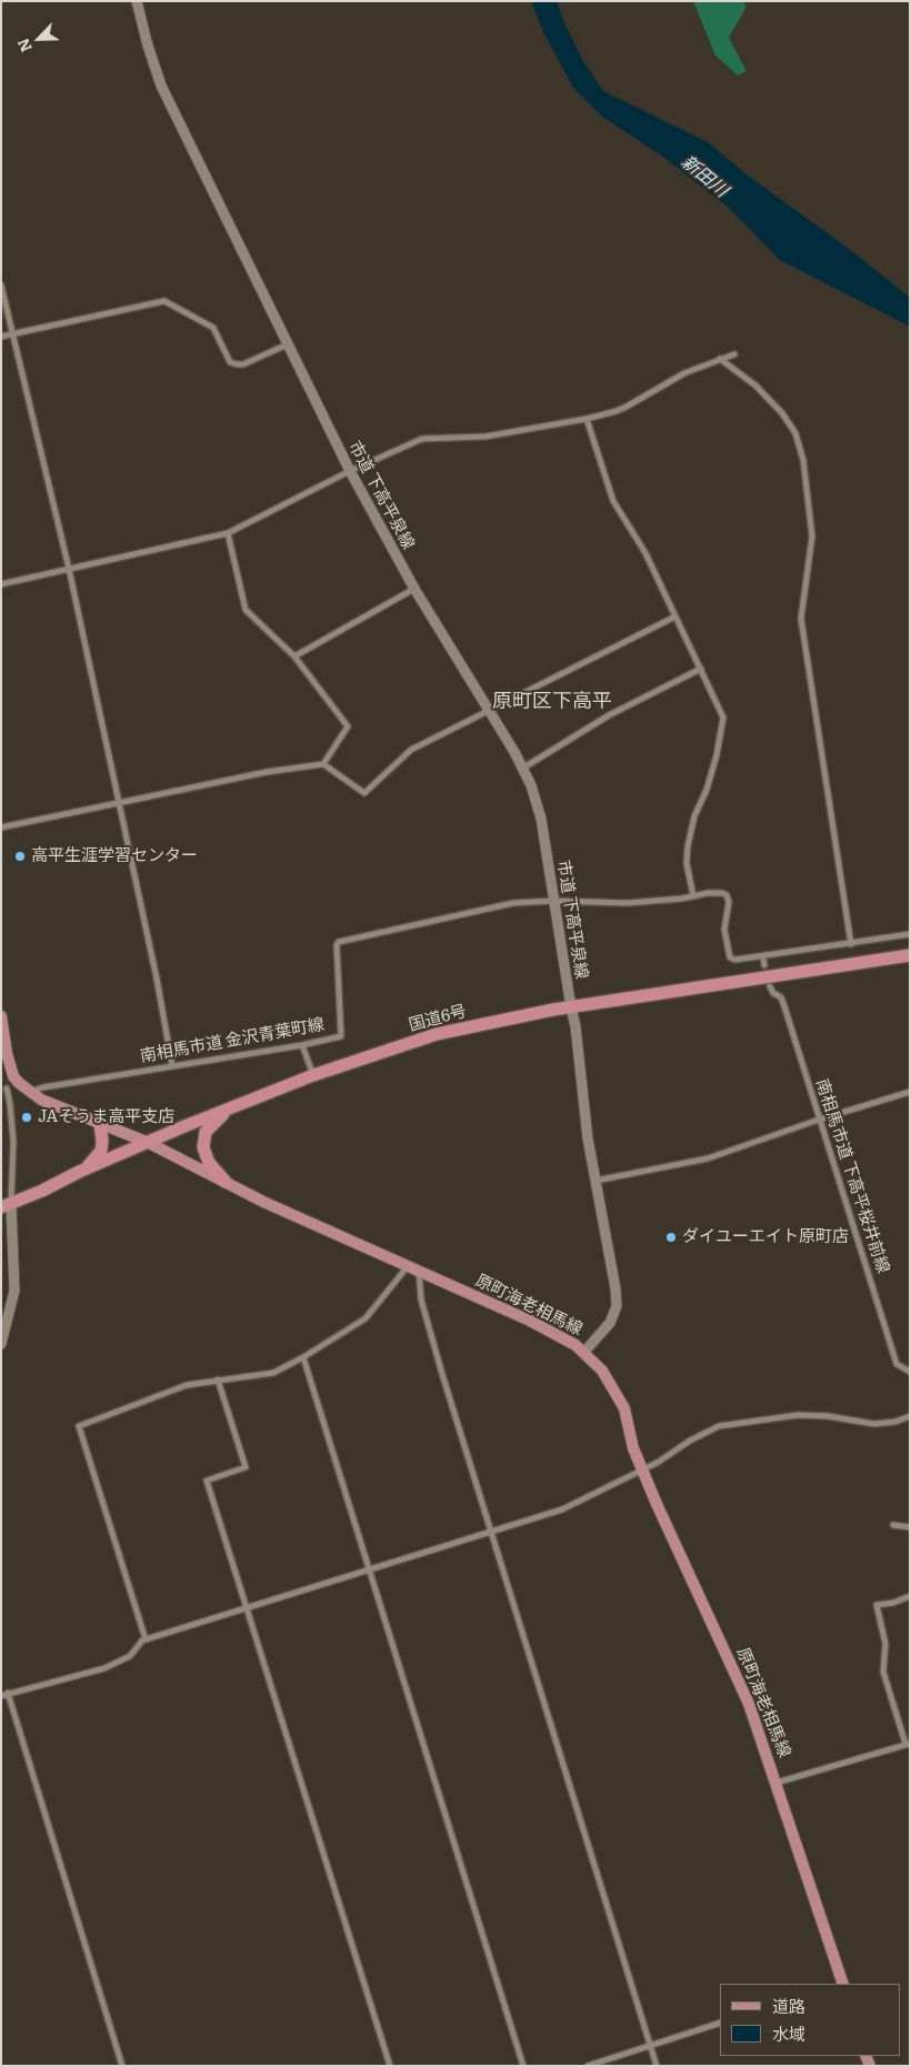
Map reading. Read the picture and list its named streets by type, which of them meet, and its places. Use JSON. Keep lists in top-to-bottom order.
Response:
{
  "streets": {
    "highway": ["国道6号"],
    "main road": ["原町海老相馬線"],
    "street": ["市道 下高平泉線", "南相馬市道 金沢青葉町線", "南相馬市道 下高平桜井前線"]
  },
  "crossings": [
    ["市道 下高平泉線", "国道6号"],
    ["市道 下高平泉線", "南相馬市道 金沢青葉町線"],
    ["市道 下高平泉線", "原町海老相馬線"],
    ["国道6号", "原町海老相馬線"],
    ["南相馬市道 金沢青葉町線", "原町海老相馬線"]
  ],
  "districts": ["原町区下高平"],
  "water": ["新田川"],
  "places": ["高平生涯学習センター", "JAそうま高平支店", "ダイユーエイト原町店"],
  "legend": ["道路", "水域"],
  "north": "bottom left"
}
